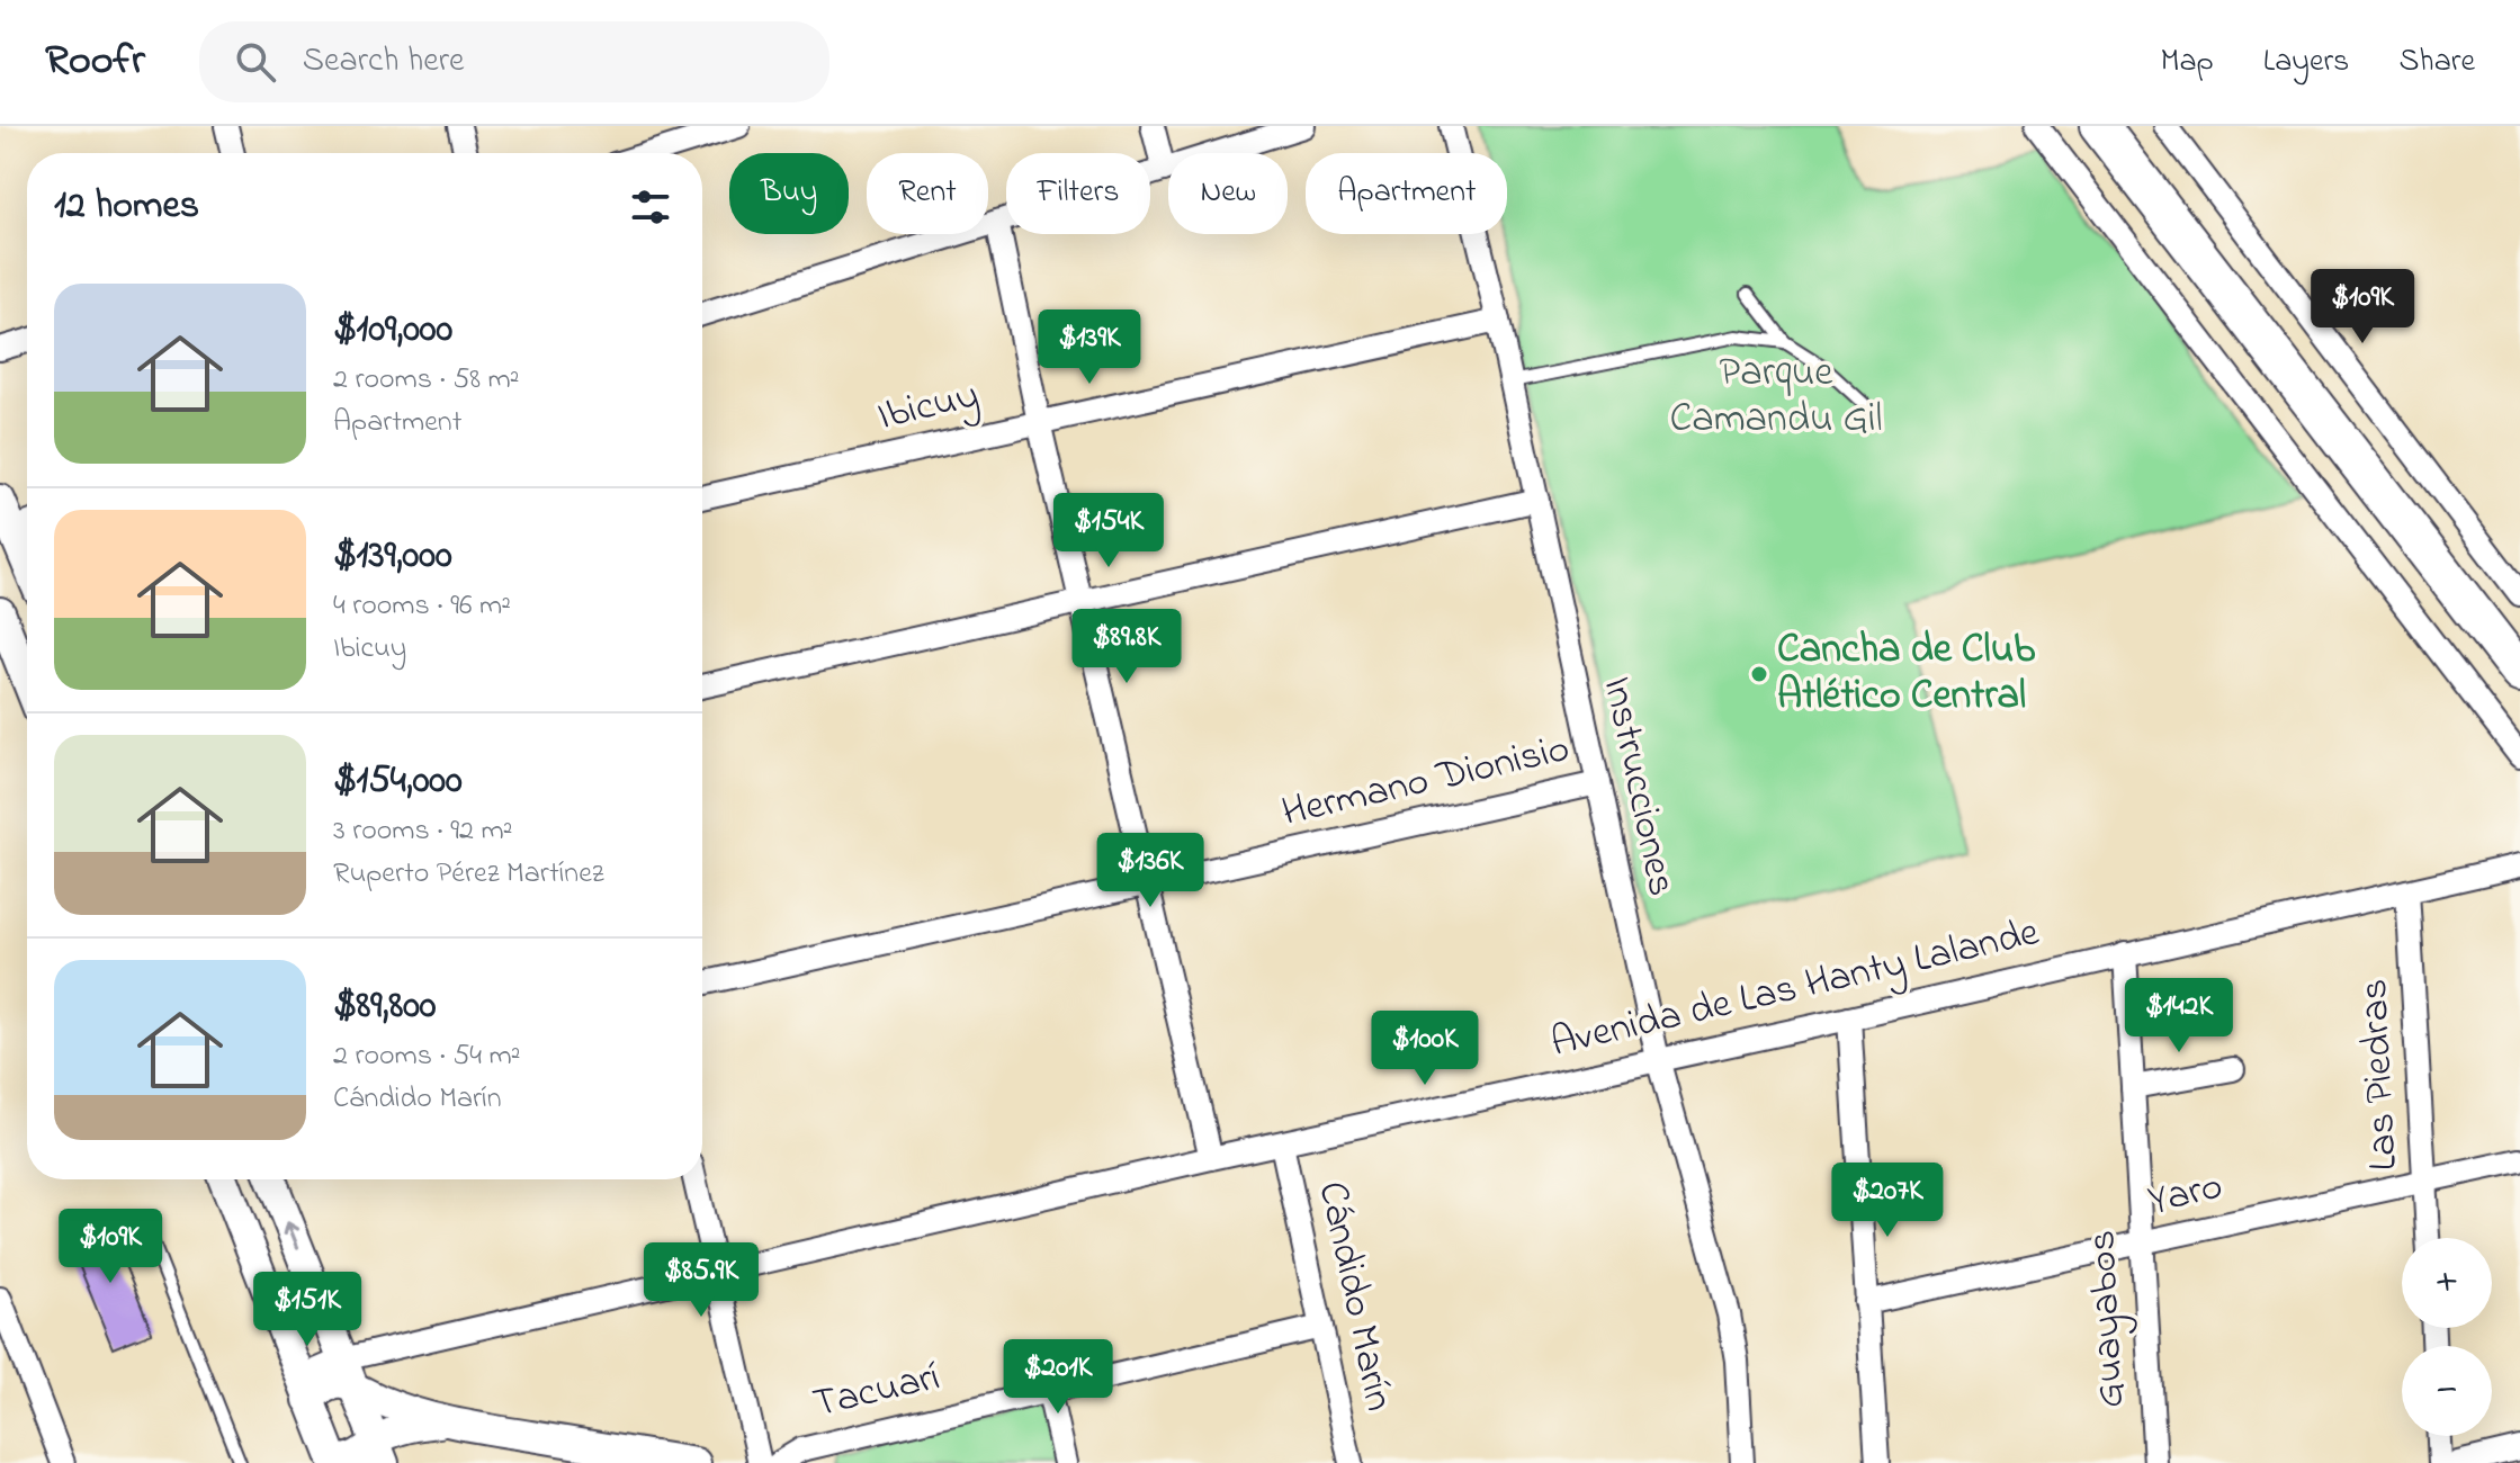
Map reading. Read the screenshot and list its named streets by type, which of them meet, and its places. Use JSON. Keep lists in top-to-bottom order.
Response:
{
  "streets": {
    "street": [
      "Ibicuy",
      "Hermano Dionisio",
      "Instrucciones",
      "Avenida de Las Hanty Lalande",
      "Las Piedras",
      "Yaro",
      "Cándido Marín",
      "Guayabos",
      "Tacuarí"
    ]
  },
  "crossings": [
    ["Ibicuy", "Instrucciones"],
    ["Hermano Dionisio", "Instrucciones"],
    ["Instrucciones", "Avenida de Las Hanty Lalande"],
    ["Avenida de Las Hanty Lalande", "Las Piedras"],
    ["Avenida de Las Hanty Lalande", "Cándido Marín"],
    ["Avenida de Las Hanty Lalande", "Guayabos"],
    ["Las Piedras", "Yaro"],
    ["Yaro", "Guayabos"],
    ["Cándido Marín", "Tacuarí"]
  ],
  "parks": ["Parque Camandu Gil"],
  "places": ["Cancha de Club Atlético Central"],
  "page": {
    "header": "Roofr",
    "search": "Search here",
    "nav": ["Map", "Layers", "Share"],
    "chip": [
      "Buy",
      "Rent",
      "Filters",
      "New",
      "Apartment"
    ],
    "heading": "12 homes",
    "list": [
      {
        "name": "$109,000",
        "note": "2 rooms · 58 m² · Apartment"
      },
      {
        "name": "$139,000",
        "note": "4 rooms · 96 m² · Ibicuy"
      },
      {
        "name": "$154,000",
        "note": "3 rooms · 92 m² · Ruperto Pérez Martínez"
      },
      {
        "name": "$89,800",
        "note": "2 rooms · 54 m² · Cándido Marín"
      }
    ],
    "price": [
      "$109K",
      "$139K",
      "$154K",
      "$89.8K",
      "$136K",
      "$142K",
      "$100K",
      "$207K",
      "$109K",
      "$85.9K",
      "$151K",
      "$201K"
    ],
    "map_buttons": ["+", "−"]
  }
}
